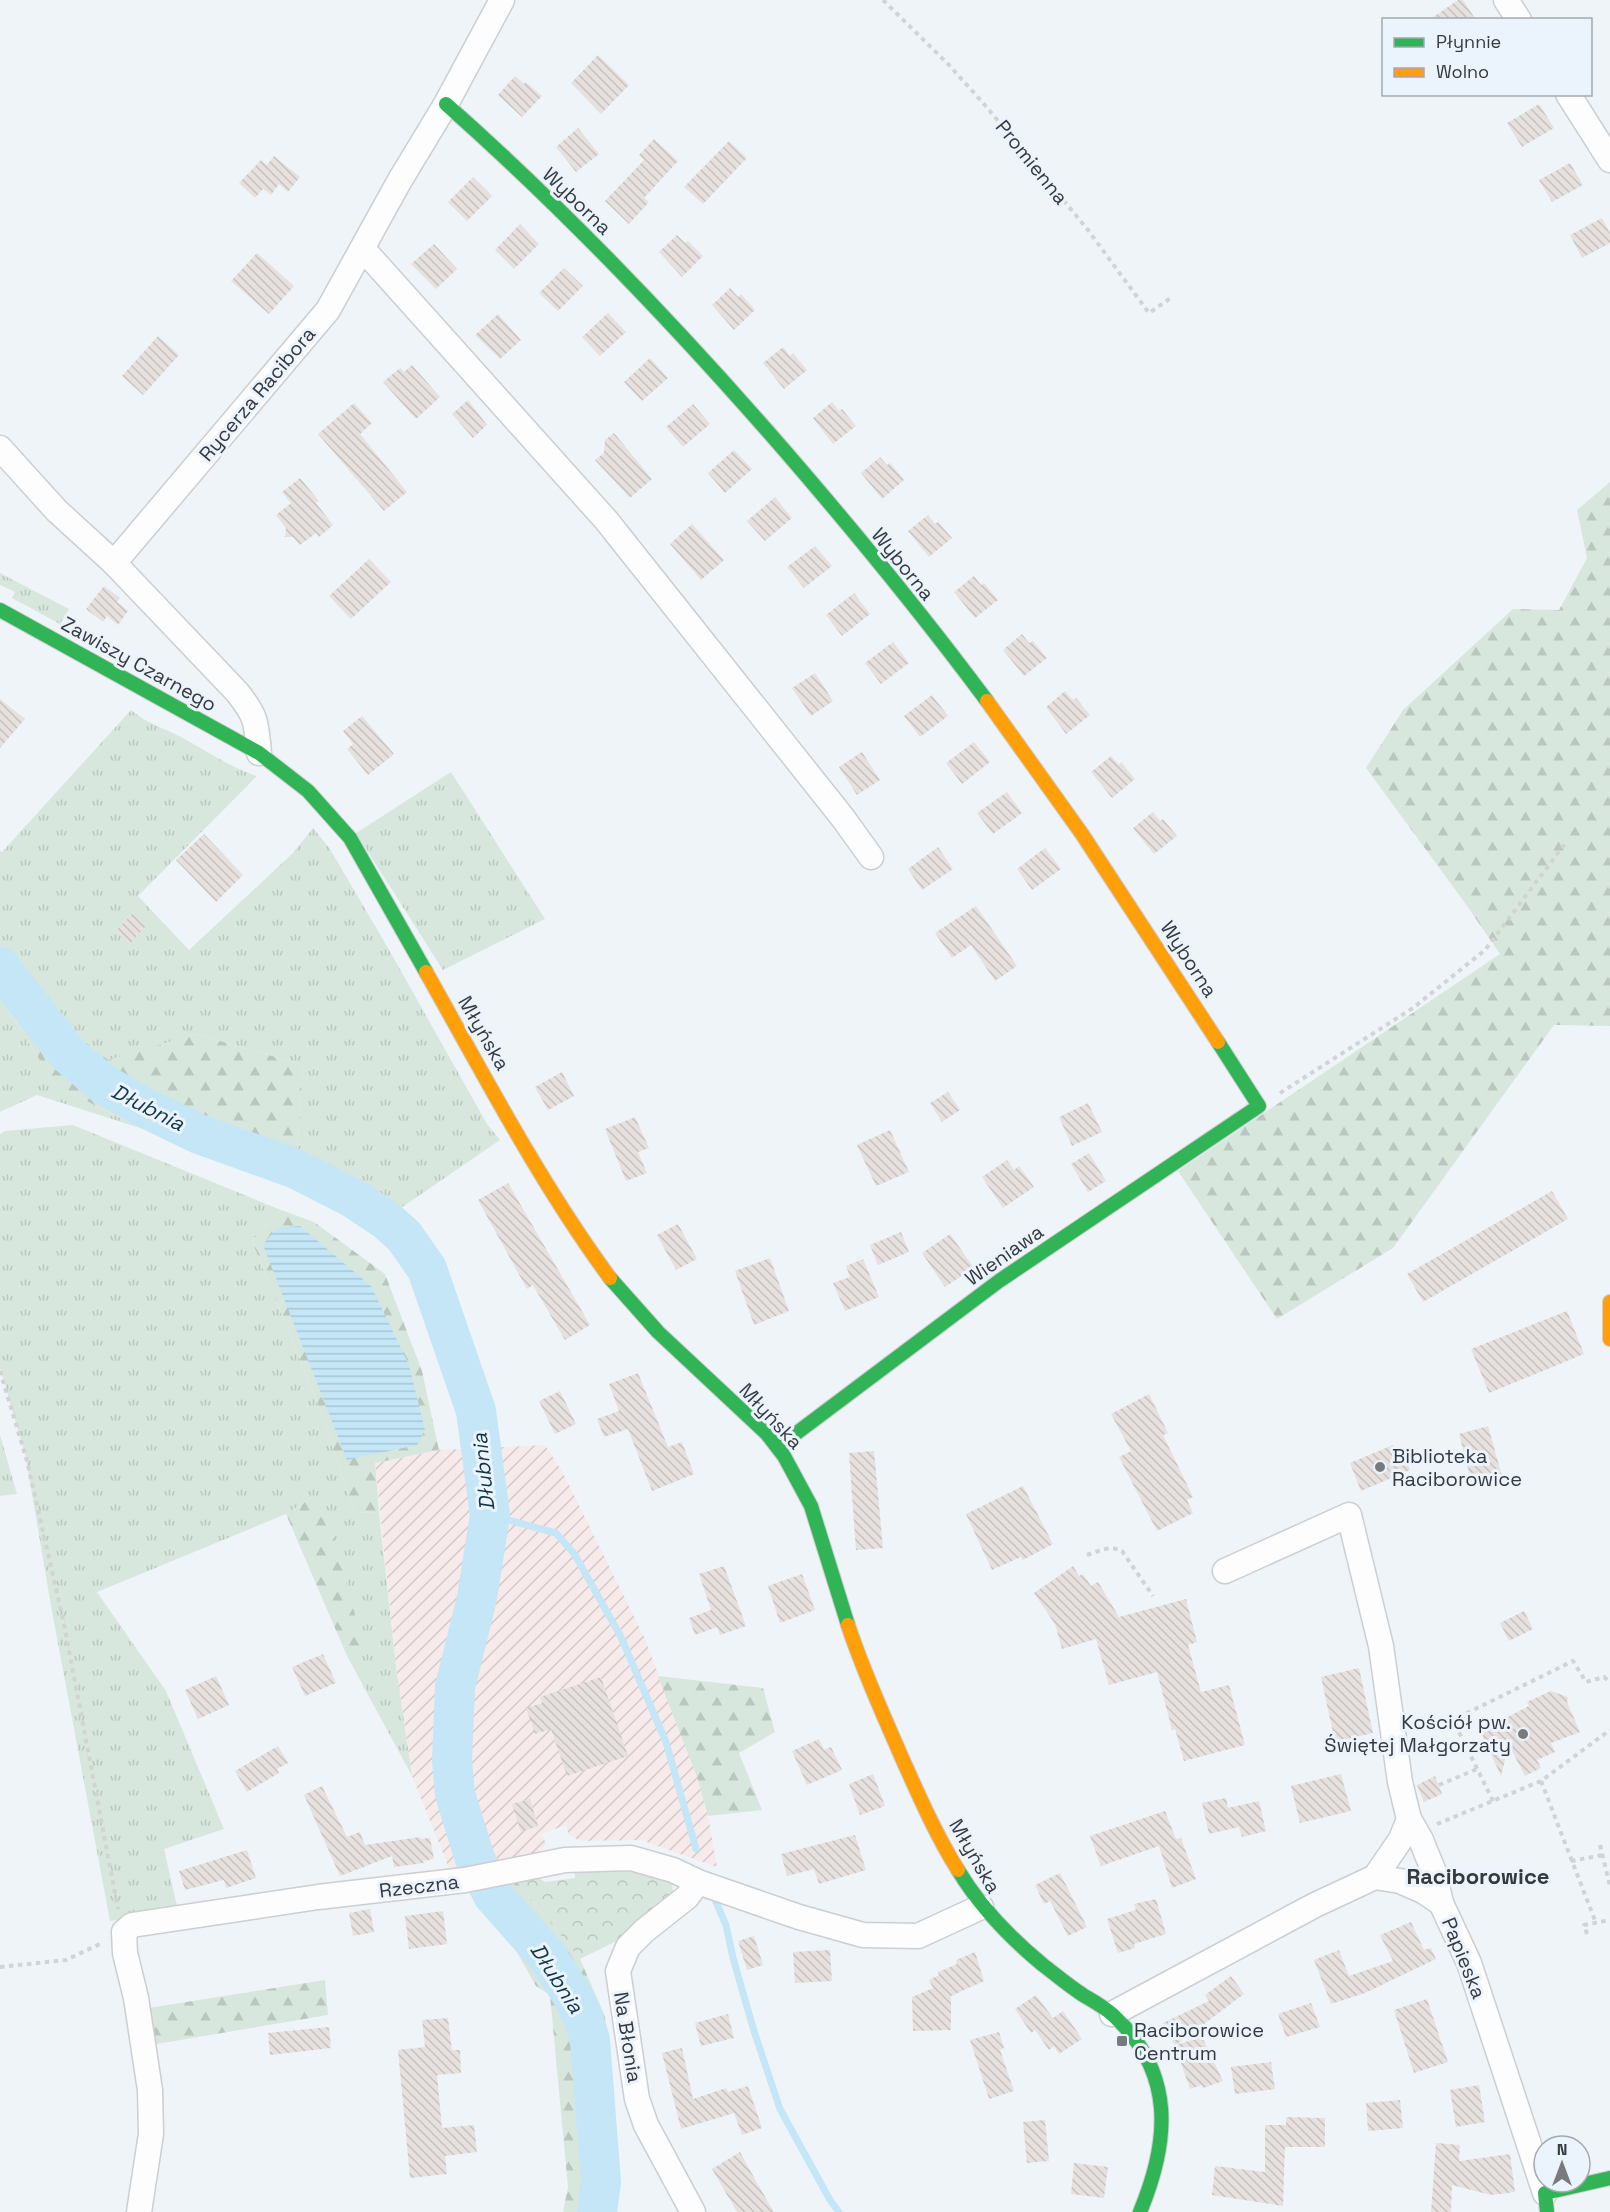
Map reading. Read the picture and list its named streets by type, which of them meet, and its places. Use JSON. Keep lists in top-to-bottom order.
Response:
{
  "streets": {
    "street": [
      "Wyborna",
      "Rycerza Racibora",
      "Zawiszy Czarnego",
      "Młyńska",
      "Wieniawa",
      "Rzeczna",
      "Papieska",
      "Na Błonia"
    ],
    "path": ["Promienna"]
  },
  "crossings": [
    ["Wyborna", "Rycerza Racibora"],
    ["Wyborna", "Wieniawa"],
    ["Zawiszy Czarnego", "Młyńska"],
    ["Młyńska", "Wieniawa"],
    ["Młyńska", "Rzeczna"],
    ["Rzeczna", "Na Błonia"]
  ],
  "districts": ["Raciborowice"],
  "water": ["Dłubnia"],
  "places": {
    "other": ["Biblioteka Raciborowice", "Kościół pw. Świętej Małgorzaty"],
    "transit": ["Raciborowice Centrum"]
  },
  "legend": ["Płynnie", "Wolno"],
  "north": "top"
}
